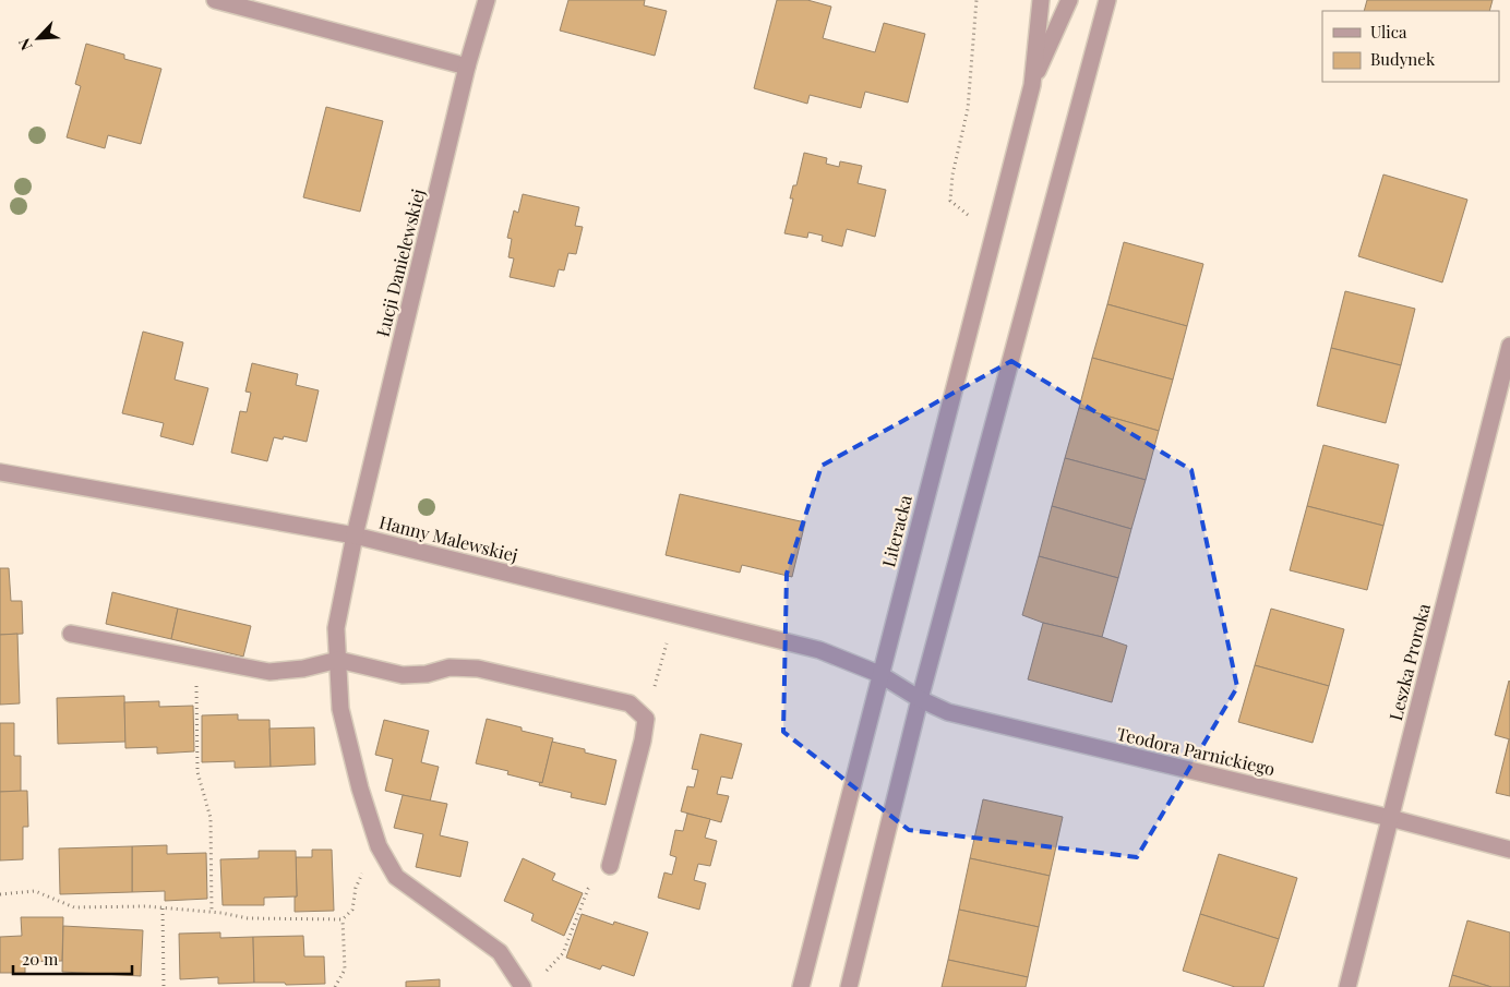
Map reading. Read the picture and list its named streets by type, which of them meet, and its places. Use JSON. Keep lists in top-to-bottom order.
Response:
{
  "streets": {
    "street": [
      "Łucji Danielewskiej",
      "Literacka",
      "Hanny Malewskiej",
      "Leszka Proroka",
      "Teodora Parnickiego"
    ]
  },
  "crossings": [
    ["Łucji Danielewskiej", "Hanny Malewskiej"],
    ["Literacka", "Hanny Malewskiej"],
    ["Literacka", "Teodora Parnickiego"],
    ["Hanny Malewskiej", "Teodora Parnickiego"],
    ["Leszka Proroka", "Teodora Parnickiego"]
  ],
  "legend": ["Ulica", "Budynek"],
  "scale_bar": "20 m",
  "north": "bottom left"
}
